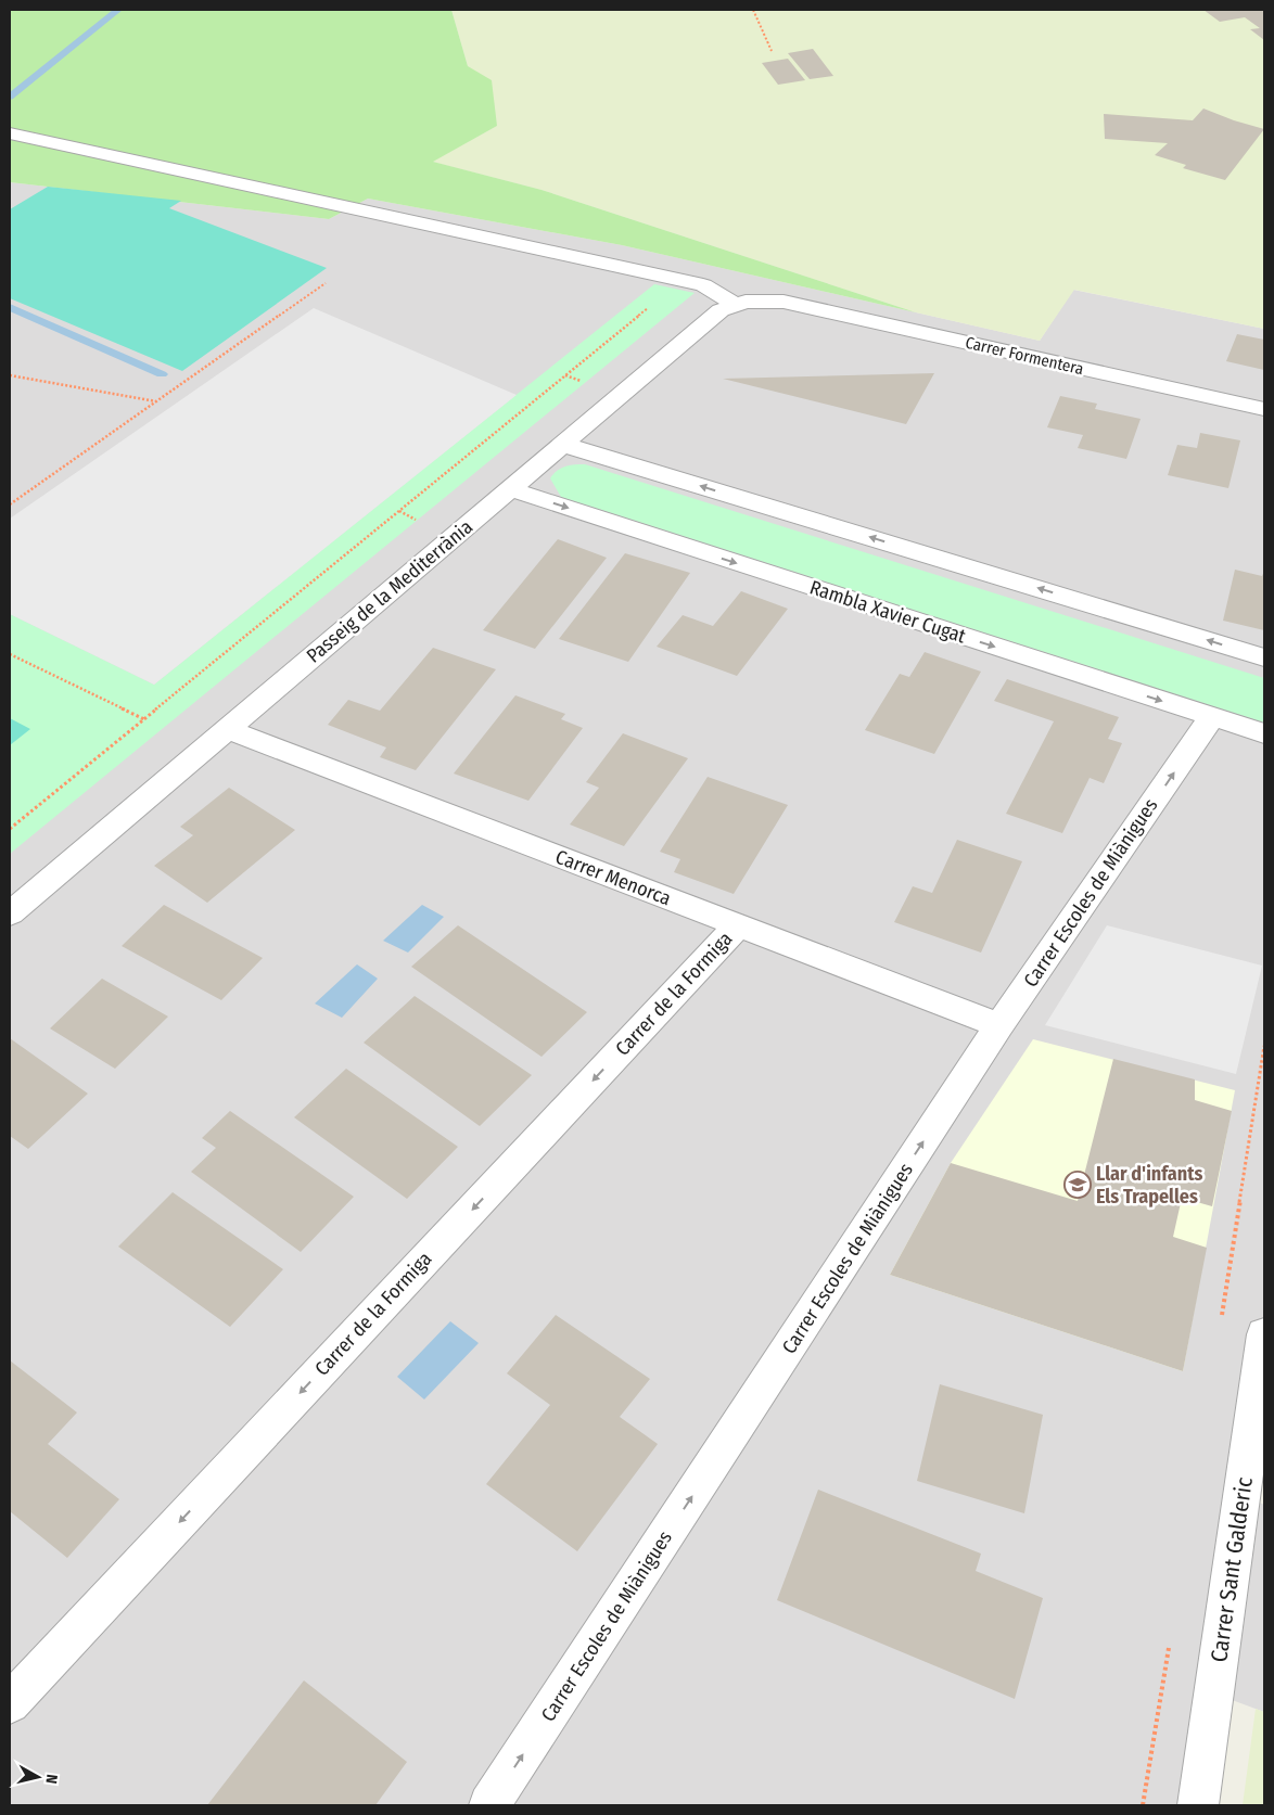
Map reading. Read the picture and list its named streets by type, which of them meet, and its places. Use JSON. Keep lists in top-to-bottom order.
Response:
{
  "streets": {
    "street": [
      "Carrer Formentera",
      "Passeig de la Mediterrània",
      "Rambla Xavier Cugat",
      "Carrer Menorca",
      "Carrer Escoles de Miànigues",
      "Carrer de la Formiga",
      "Carrer Sant Galderic"
    ]
  },
  "crossings": [
    ["Carrer Formentera", "Passeig de la Mediterrània"],
    ["Passeig de la Mediterrània", "Rambla Xavier Cugat"],
    ["Passeig de la Mediterrània", "Carrer Menorca"],
    ["Rambla Xavier Cugat", "Carrer Escoles de Miànigues"],
    ["Carrer Menorca", "Carrer Escoles de Miànigues"],
    ["Carrer Menorca", "Carrer de la Formiga"]
  ],
  "one_way": ["Carrer Escoles de Miànigues", "Carrer de la Formiga"],
  "places": {
    "school or university": ["Llar d'infants Els Trapelles"]
  },
  "north": "right"
}
